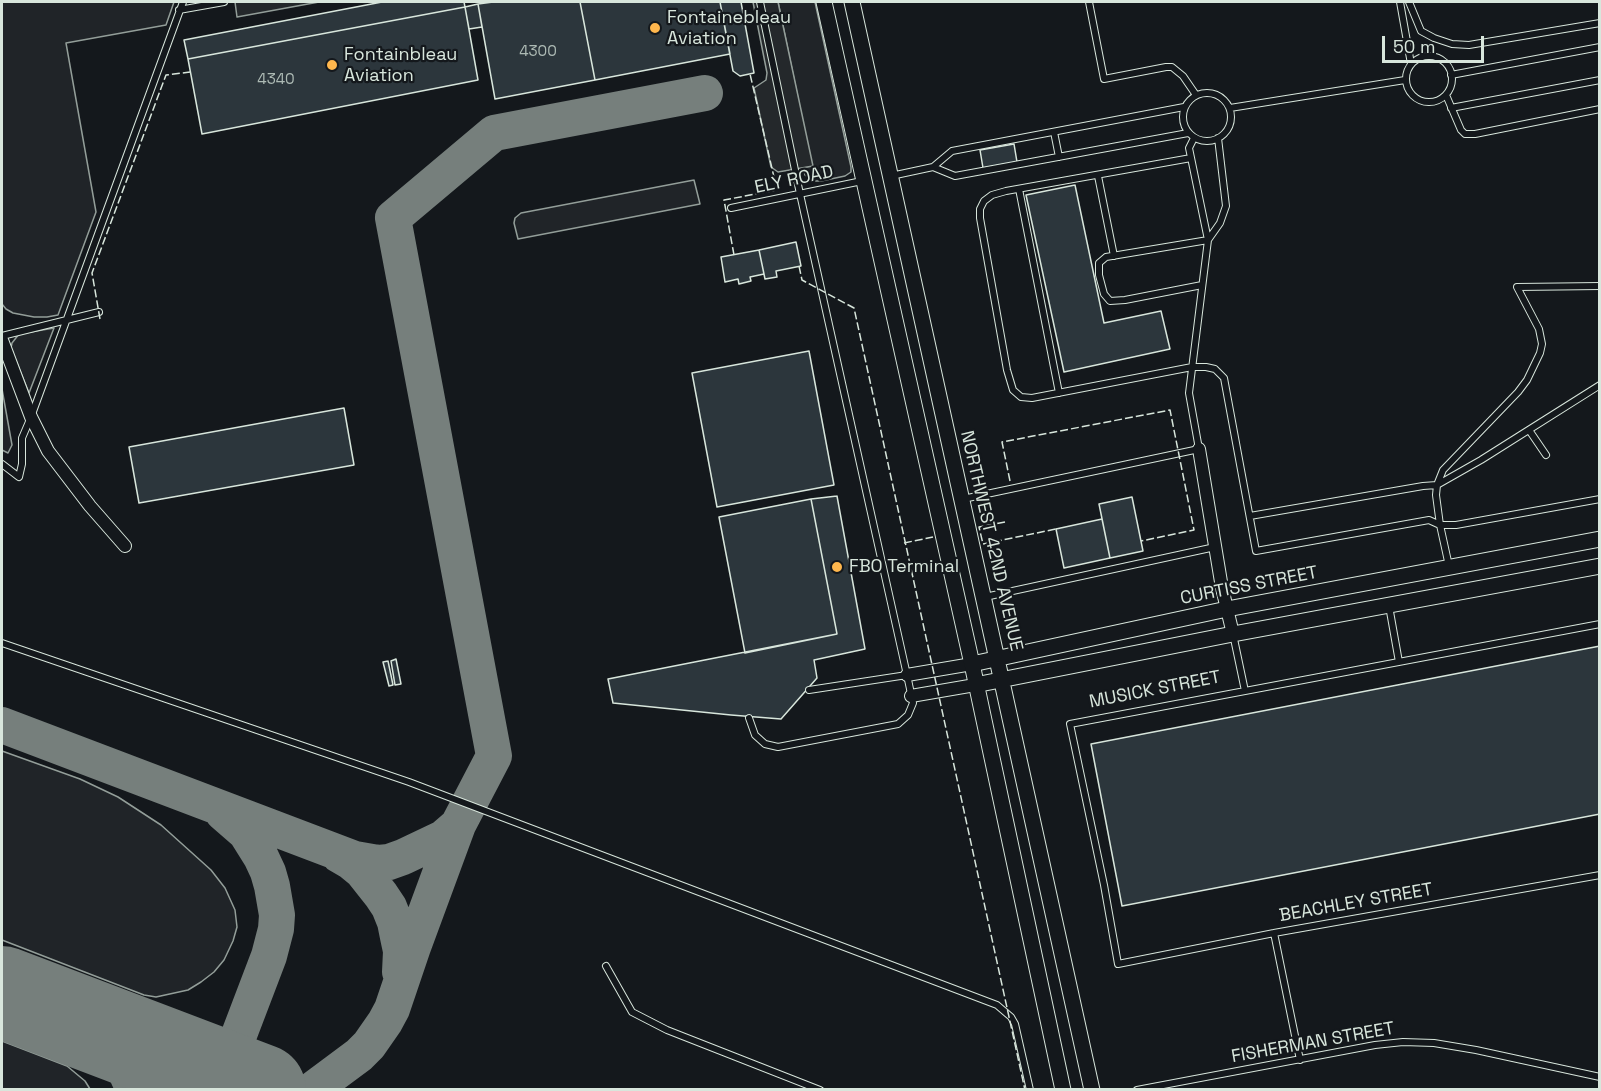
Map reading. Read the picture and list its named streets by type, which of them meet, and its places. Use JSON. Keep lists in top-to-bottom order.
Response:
{
  "streets": {
    "street": ["NORTHWEST 42ND AVENUE", "CURTISS STREET", "MUSICK STREET"],
    "lane": ["ELY ROAD", "BEACHLEY STREET", "FISHERMAN STREET"]
  },
  "crossings": [
    ["NORTHWEST 42ND AVENUE", "CURTISS STREET"],
    ["CURTISS STREET", "MUSICK STREET"],
    ["MUSICK STREET", "BEACHLEY STREET"]
  ],
  "places": ["Fontainebleau Aviation", "Fontainbleau Aviation", "FBO Terminal"],
  "house_numbers": ["4300", "4340"],
  "scale_bar": "50 m"
}
